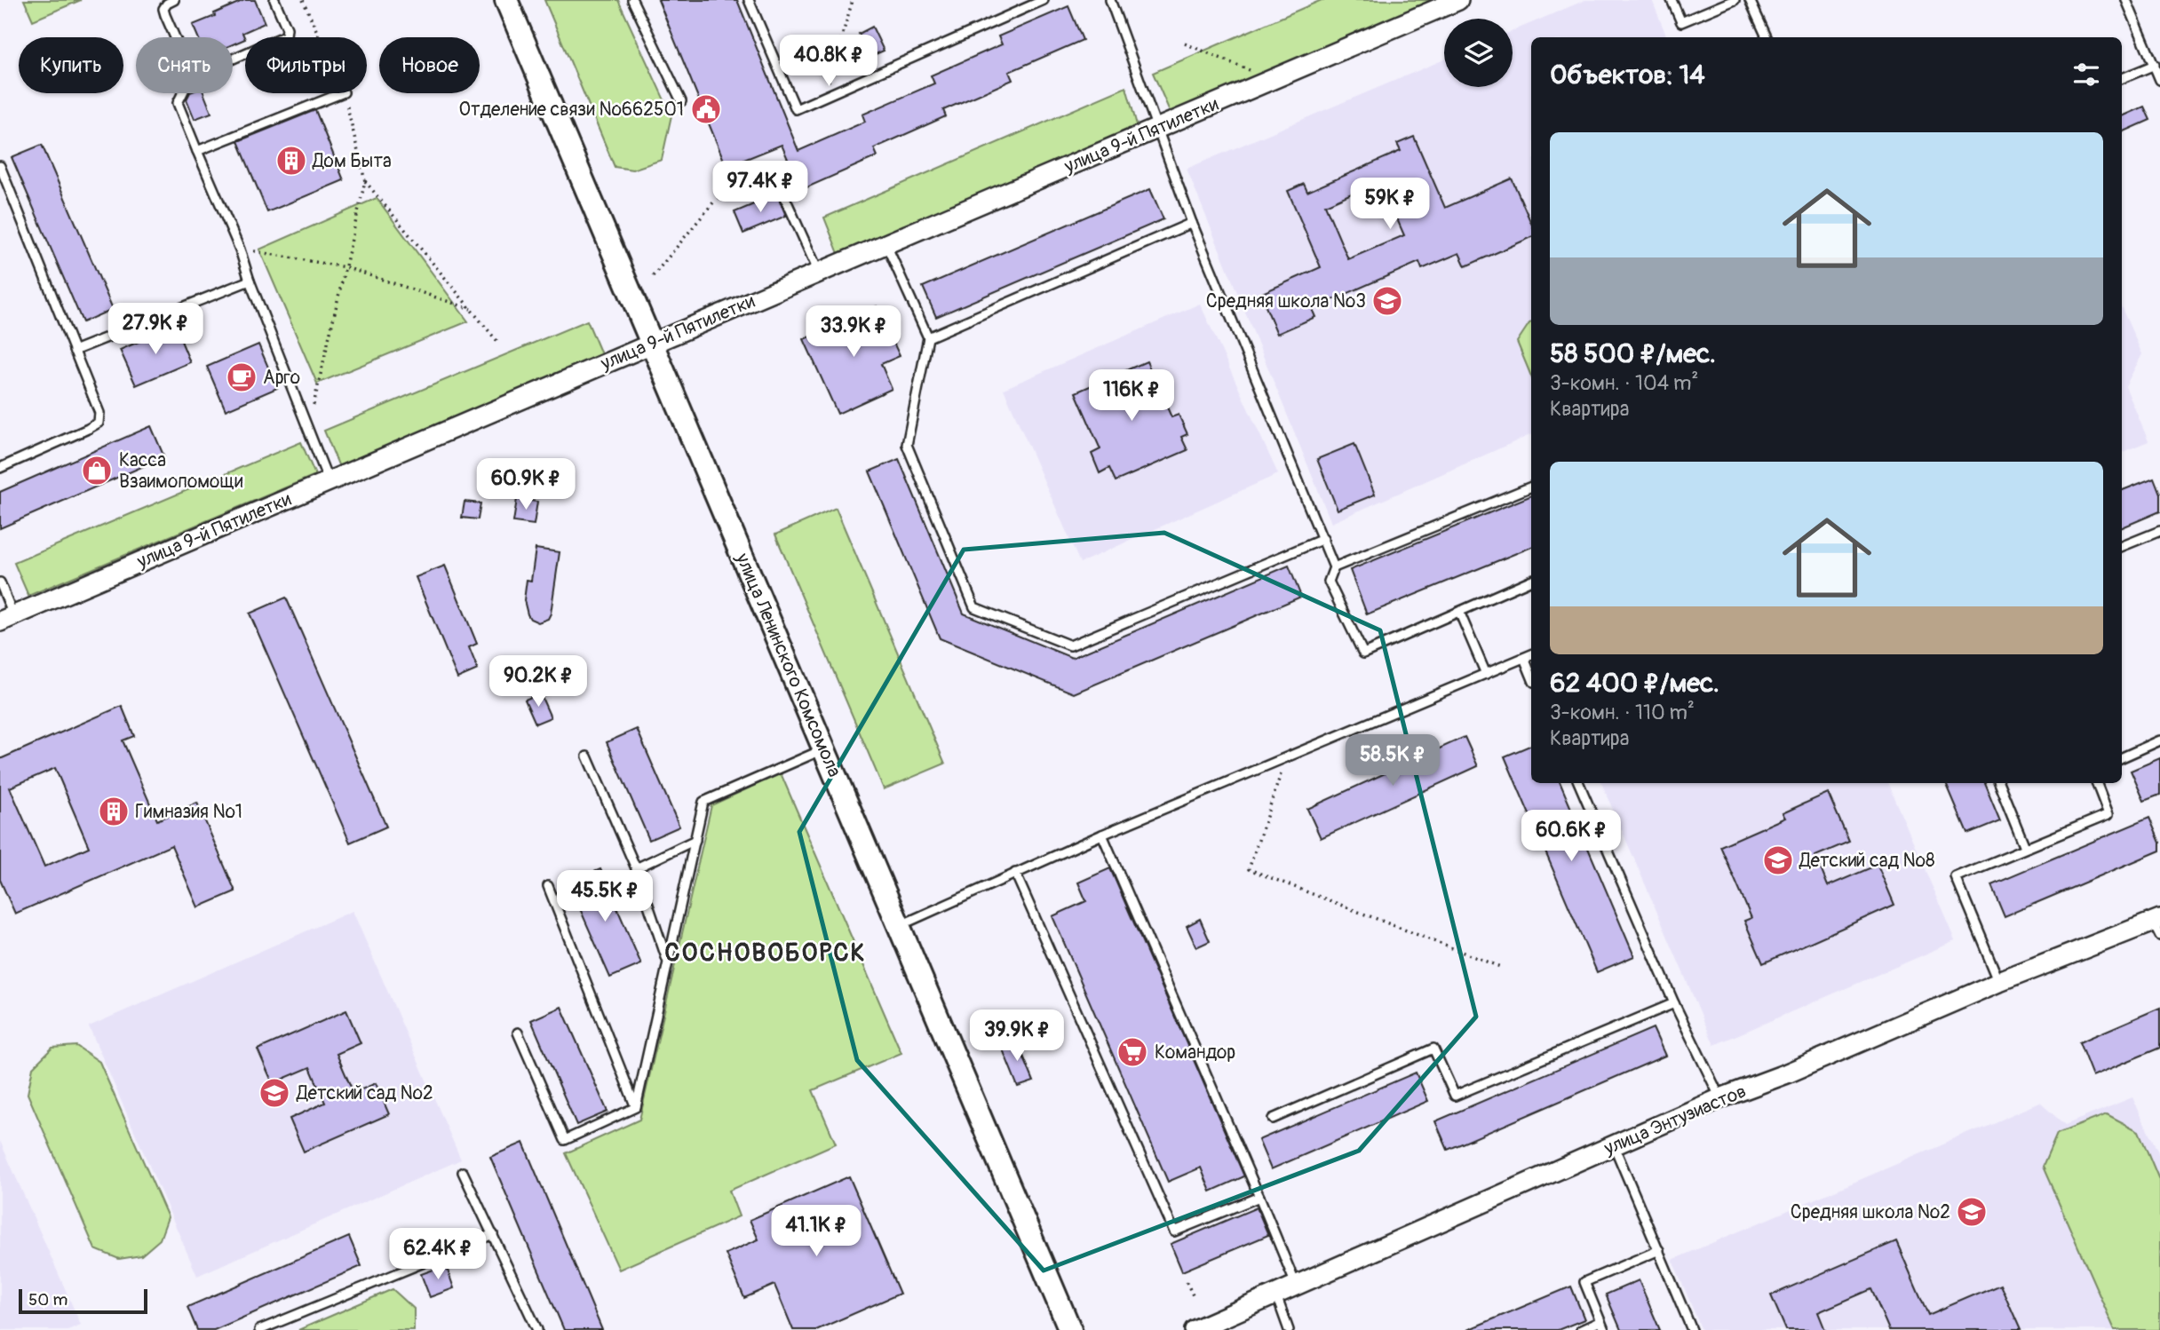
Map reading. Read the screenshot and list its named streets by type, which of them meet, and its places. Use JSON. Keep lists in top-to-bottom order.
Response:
{
  "streets": {
    "main road": ["улица Ленинского Комсомола"],
    "street": ["улица 9-й Пятилетки", "улица Энтузиастов"]
  },
  "crossings": [
    ["улица 9-й Пятилетки", "улица Ленинского Комсомола"]
  ],
  "districts": ["СОСНОВОБОРСК"],
  "places": {
    "public building": ["Отделение связи №662501"],
    "building": ["Дом Быта", "Гимназия №1"],
    "school or university": [
      "Средняя школа №3",
      "Детский сад №8",
      "Детский сад №2",
      "Средняя школа №2"
    ],
    "cafe": ["Арго"],
    "shop": ["Касса Взаимопомощи"],
    "supermarket": ["Командор"]
  },
  "scale_bar": "50 m",
  "page": {
    "price": [
      "40.8K ₽",
      "97.4K ₽",
      "59K ₽",
      "27.9K ₽",
      "33.9K ₽",
      "116K ₽",
      "60.9K ₽",
      "90.2K ₽",
      "58.5K ₽",
      "60.6K ₽",
      "45.5K ₽",
      "39.9K ₽",
      "41.1K ₽",
      "62.4K ₽"
    ],
    "chip": [
      "Купить",
      "Снять",
      "Фильтры",
      "Новое"
    ],
    "heading": "Объектов: 14",
    "list": [
      {
        "name": "58 500 ₽/мес.",
        "note": "3-комн. · 104 m² · Квартира"
      },
      {
        "name": "62 400 ₽/мес.",
        "note": "3-комн. · 110 m² · Квартира"
      }
    ],
    "scale": "50 m"
  }
}
